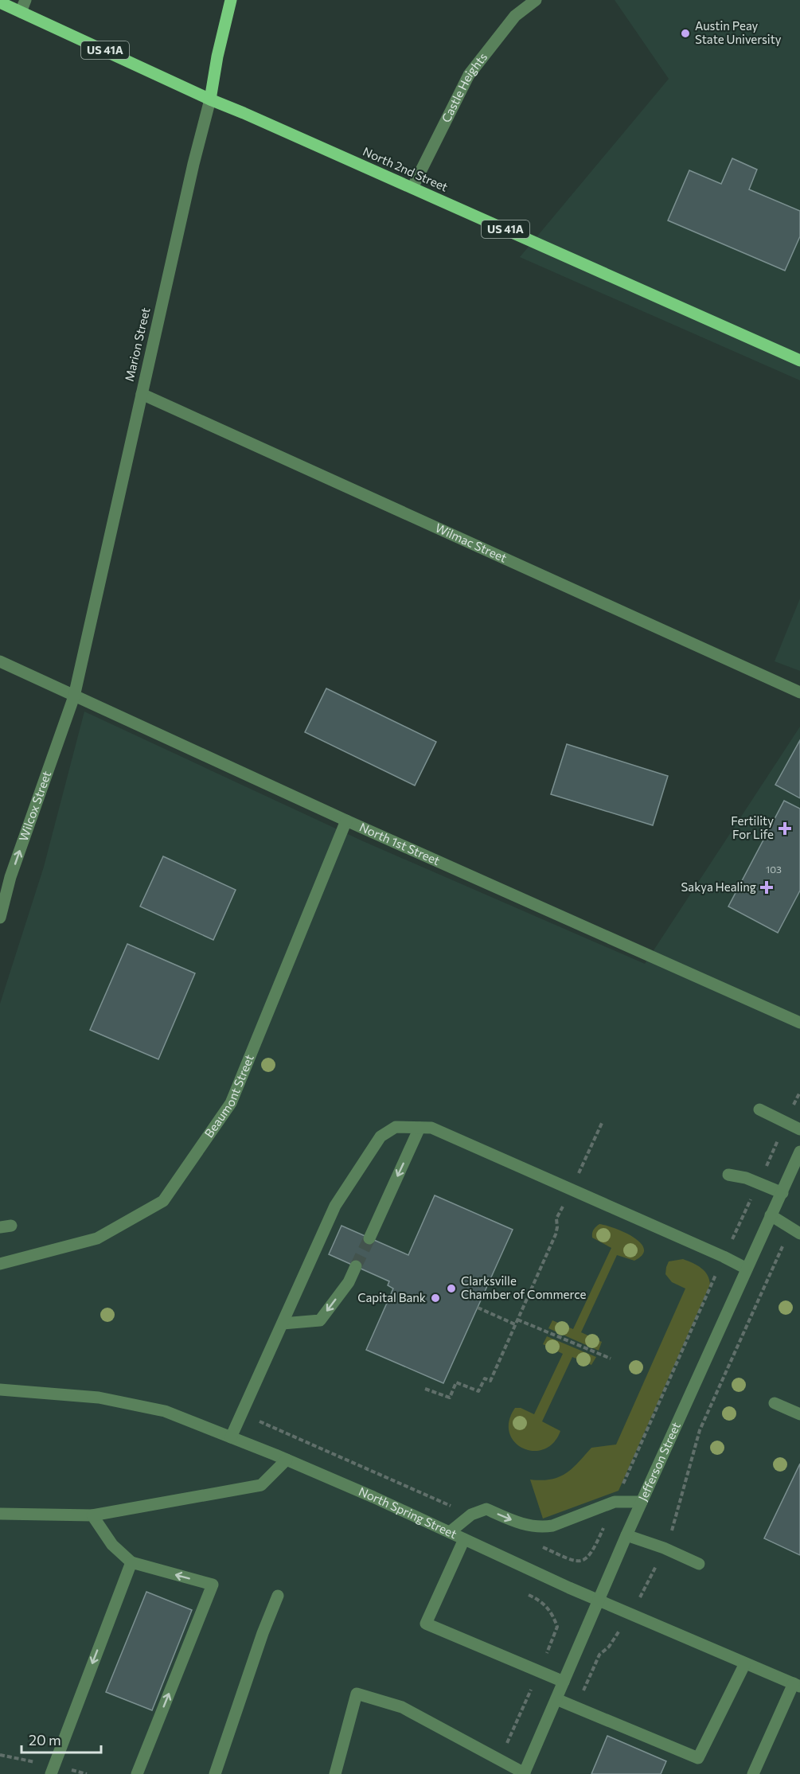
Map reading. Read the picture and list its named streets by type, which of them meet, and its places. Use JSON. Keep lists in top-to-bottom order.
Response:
{
  "streets": {
    "main road": ["US 41A", "North 2nd Street", "Marion Street"],
    "street": [
      "Castle Heights",
      "Wilmac Street",
      "Wilcox Street",
      "North 1st Street",
      "Beaumont Street",
      "Jefferson Street",
      "North Spring Street"
    ]
  },
  "crossings": [
    ["Castle Heights", "North 2nd Street"],
    ["North 2nd Street", "Marion Street"],
    ["Marion Street", "Wilmac Street"],
    ["Marion Street", "Wilcox Street"],
    ["Marion Street", "North 1st Street"],
    ["Wilcox Street", "North 1st Street"],
    ["North 1st Street", "Beaumont Street"],
    ["Jefferson Street", "North Spring Street"]
  ],
  "one_way": ["Wilcox Street"],
  "places": {
    "other": ["Austin Peay State University", "Clarksville Chamber of Commerce", "Capital Bank"],
    "health": ["Fertility For Life", "Sakya Healing"]
  },
  "house_numbers": ["103"],
  "scale_bar": "20 m"
}
